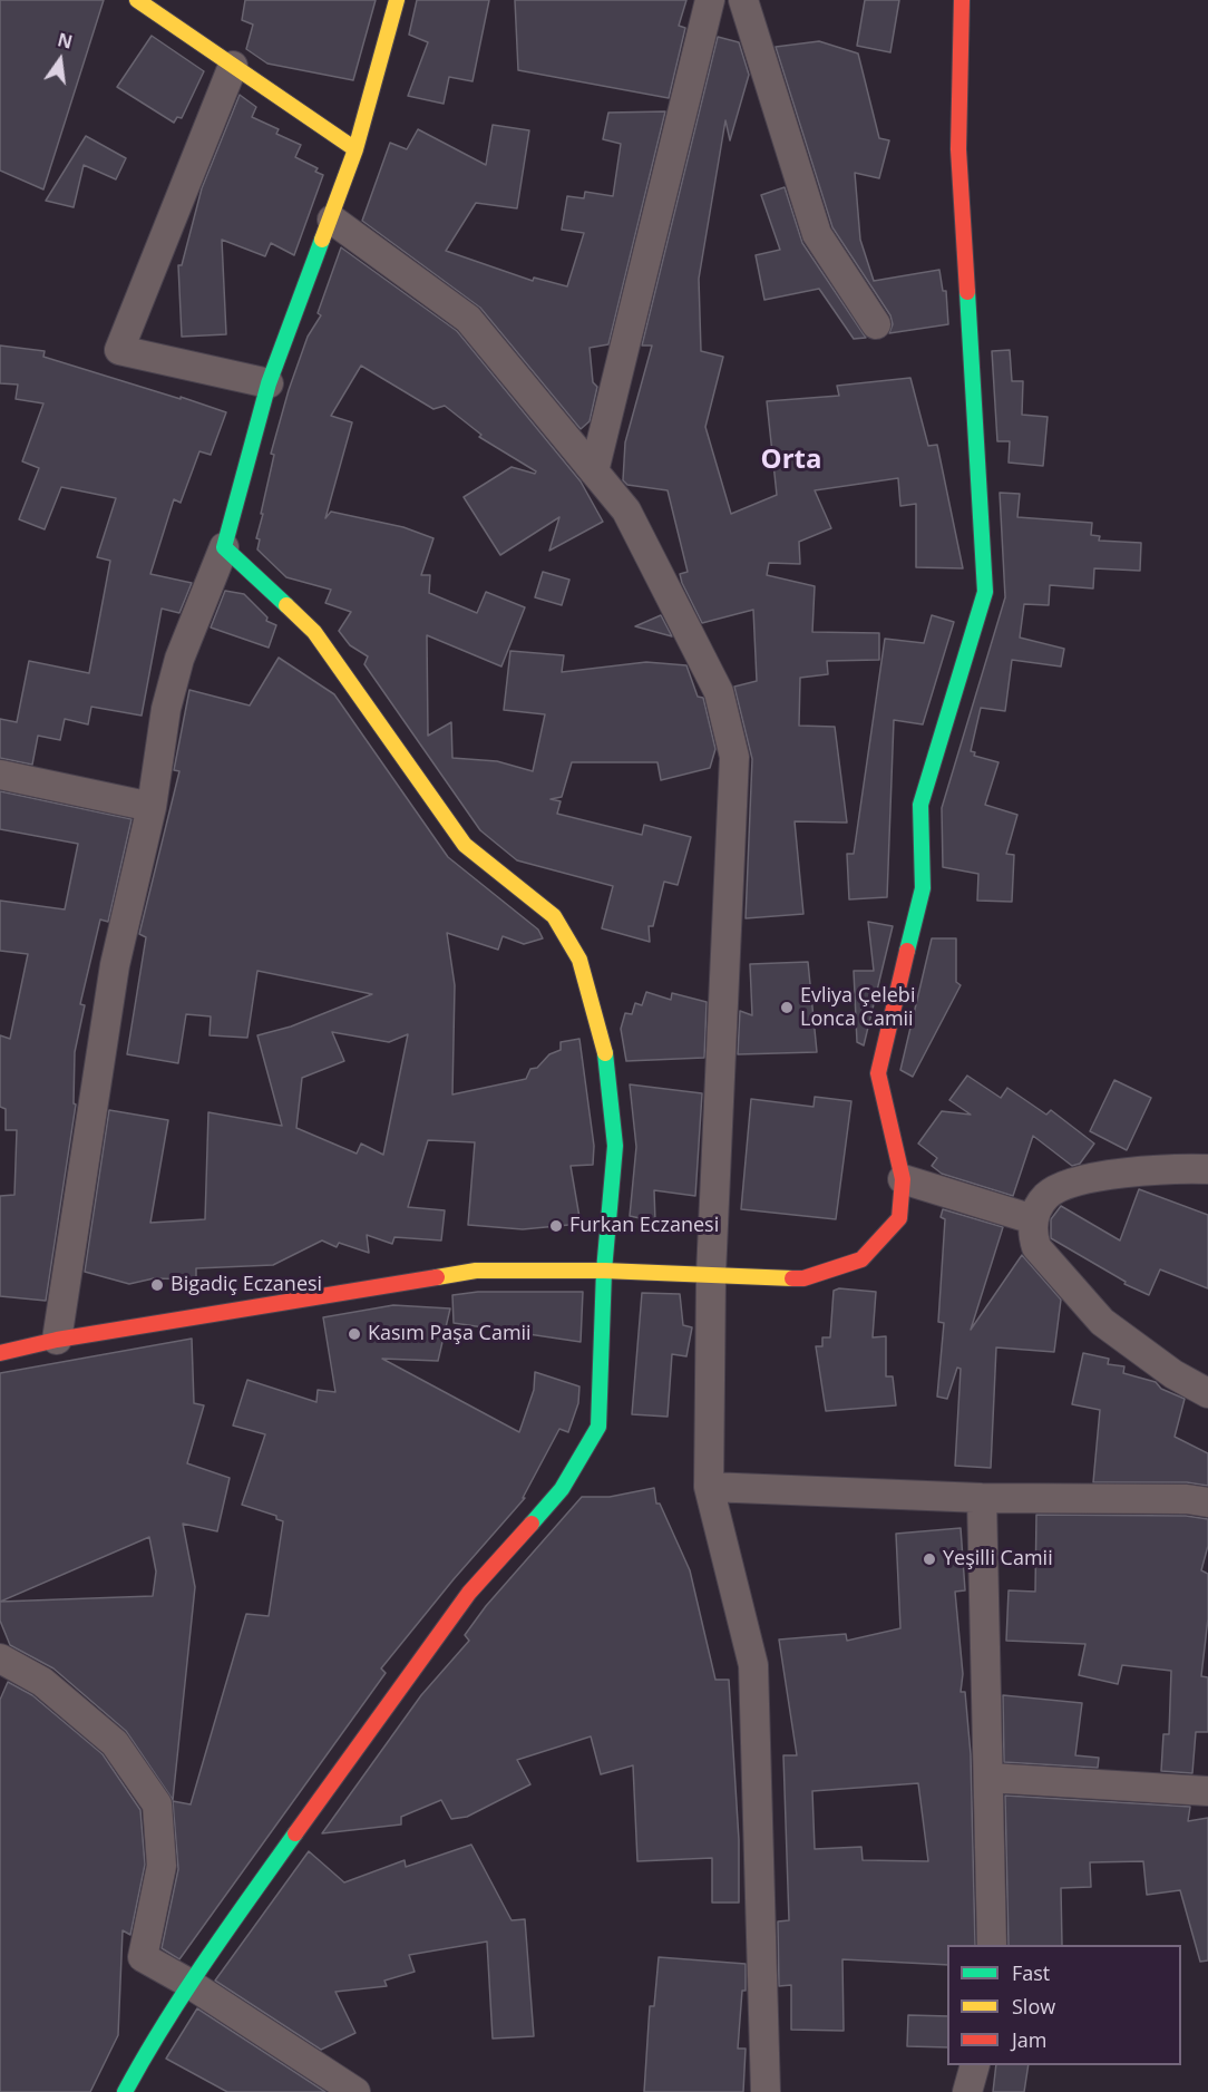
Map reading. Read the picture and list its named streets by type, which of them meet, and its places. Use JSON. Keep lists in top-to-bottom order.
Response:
{
  "districts": ["Orta"],
  "places": [
    "Evliya Çelebi Lonca Camii",
    "Furkan Eczanesi",
    "Bigadiç Eczanesi",
    "Kasım Paşa Camii",
    "Yeşilli Camii"
  ],
  "legend": ["Fast", "Slow", "Jam"],
  "north": "top"
}
